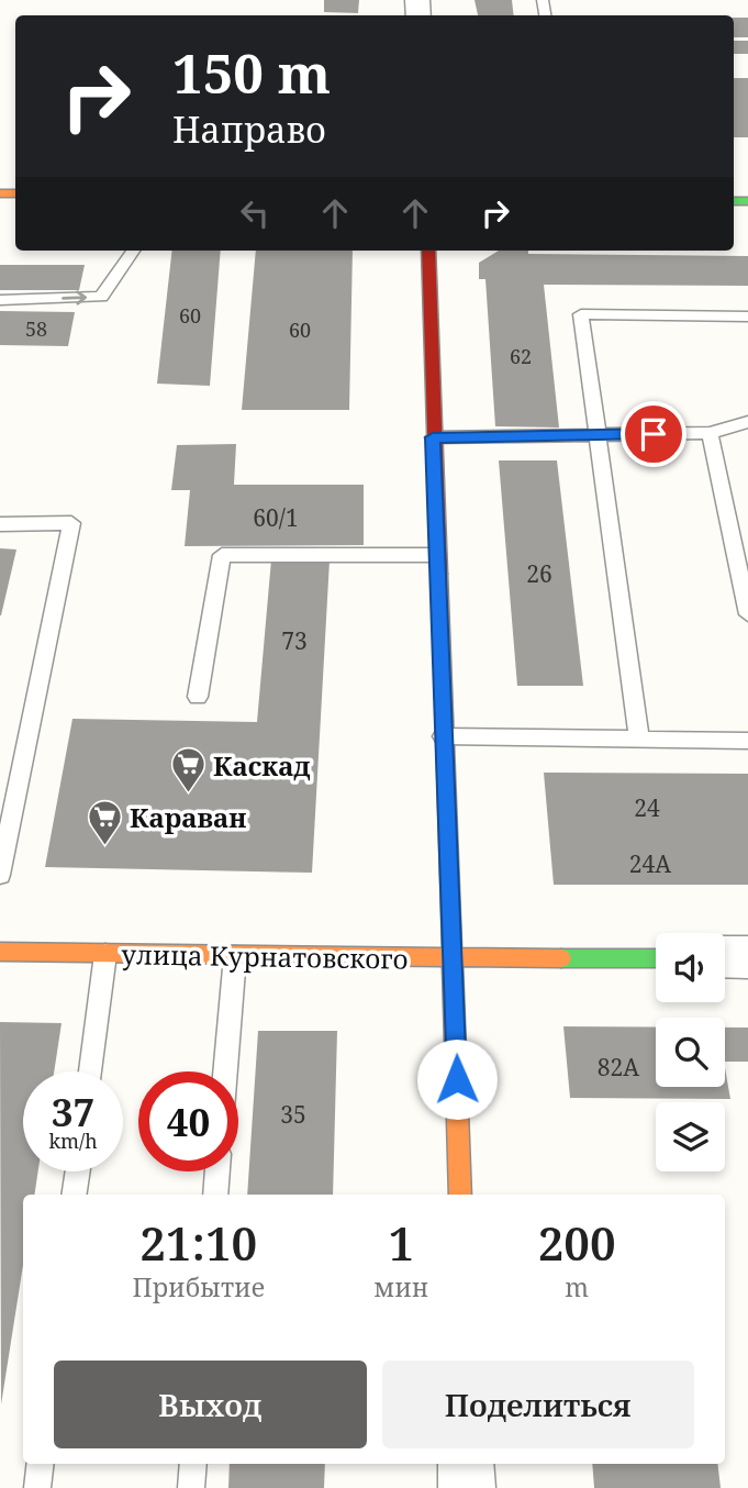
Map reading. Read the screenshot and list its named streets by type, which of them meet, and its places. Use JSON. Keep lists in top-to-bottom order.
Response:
{
  "streets": {
    "street": ["улица Курнатовского"]
  },
  "places": {
    "supermarket": ["Каскад", "Караван"]
  },
  "house_numbers": [
    "60",
    "58",
    "60",
    "62",
    "60/1",
    "26",
    "73",
    "24",
    "24А",
    "82А",
    "35"
  ],
  "page": {
    "turn": ["150 m", "Направо"],
    "speed": "37 km/h",
    "limit": "40",
    "eta": [
      "21:10",
      "Прибытие",
      "1",
      "мин",
      "200",
      "m"
    ],
    "buttons": ["Выход", "Поделиться"]
  }
}
